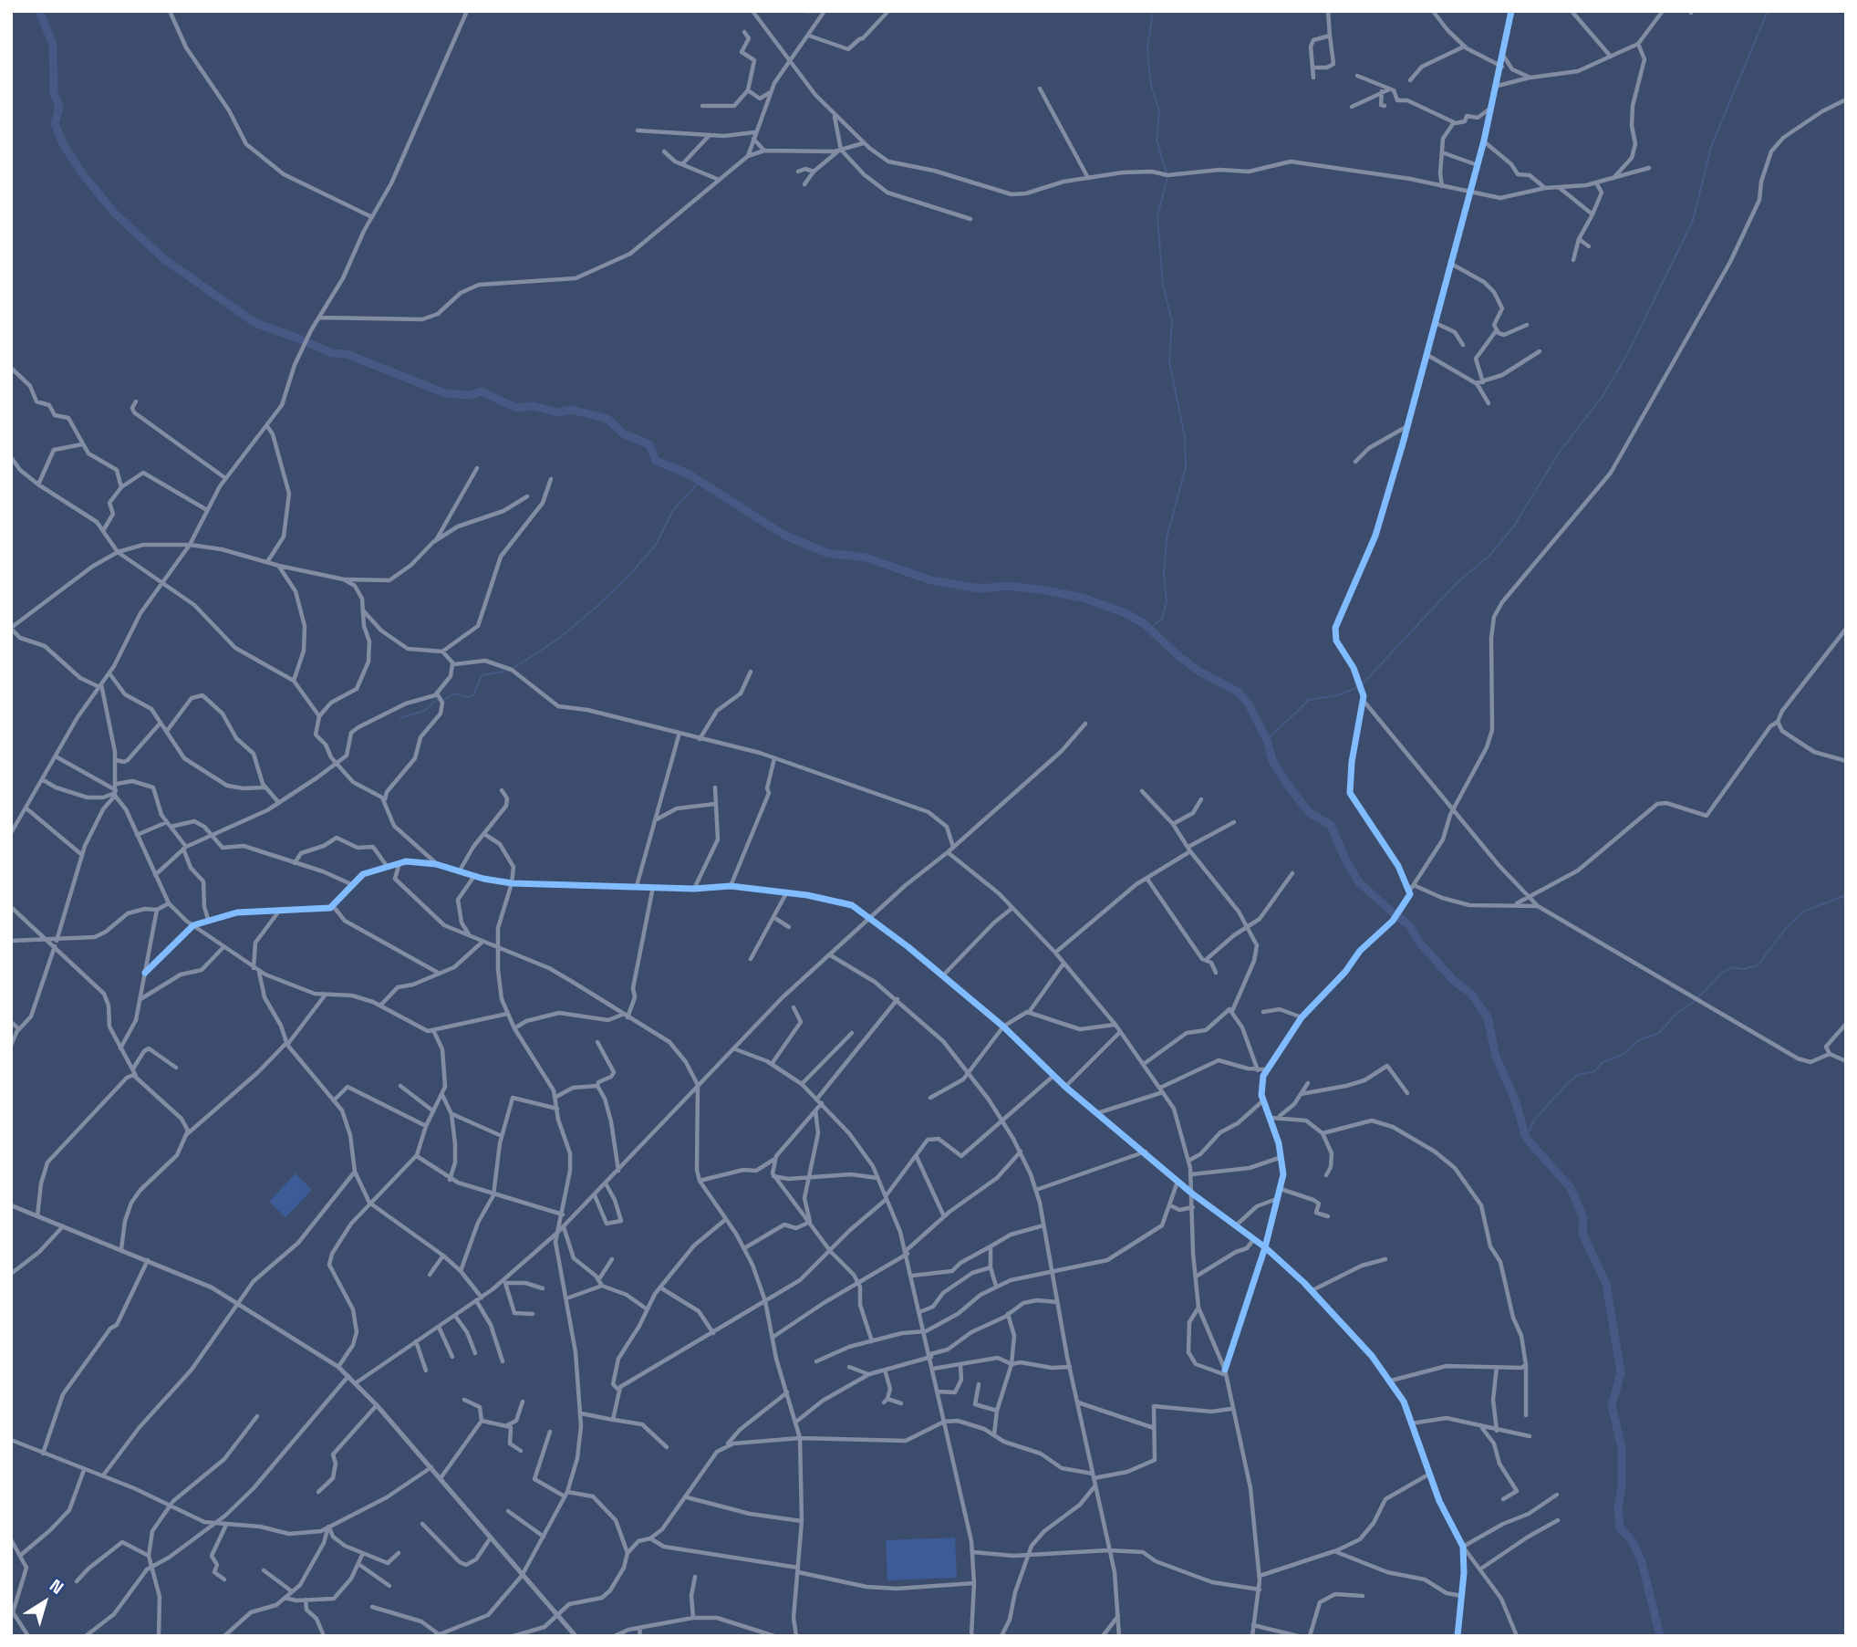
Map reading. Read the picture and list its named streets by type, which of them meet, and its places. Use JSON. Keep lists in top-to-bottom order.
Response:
{
  "north": "top right"
}
